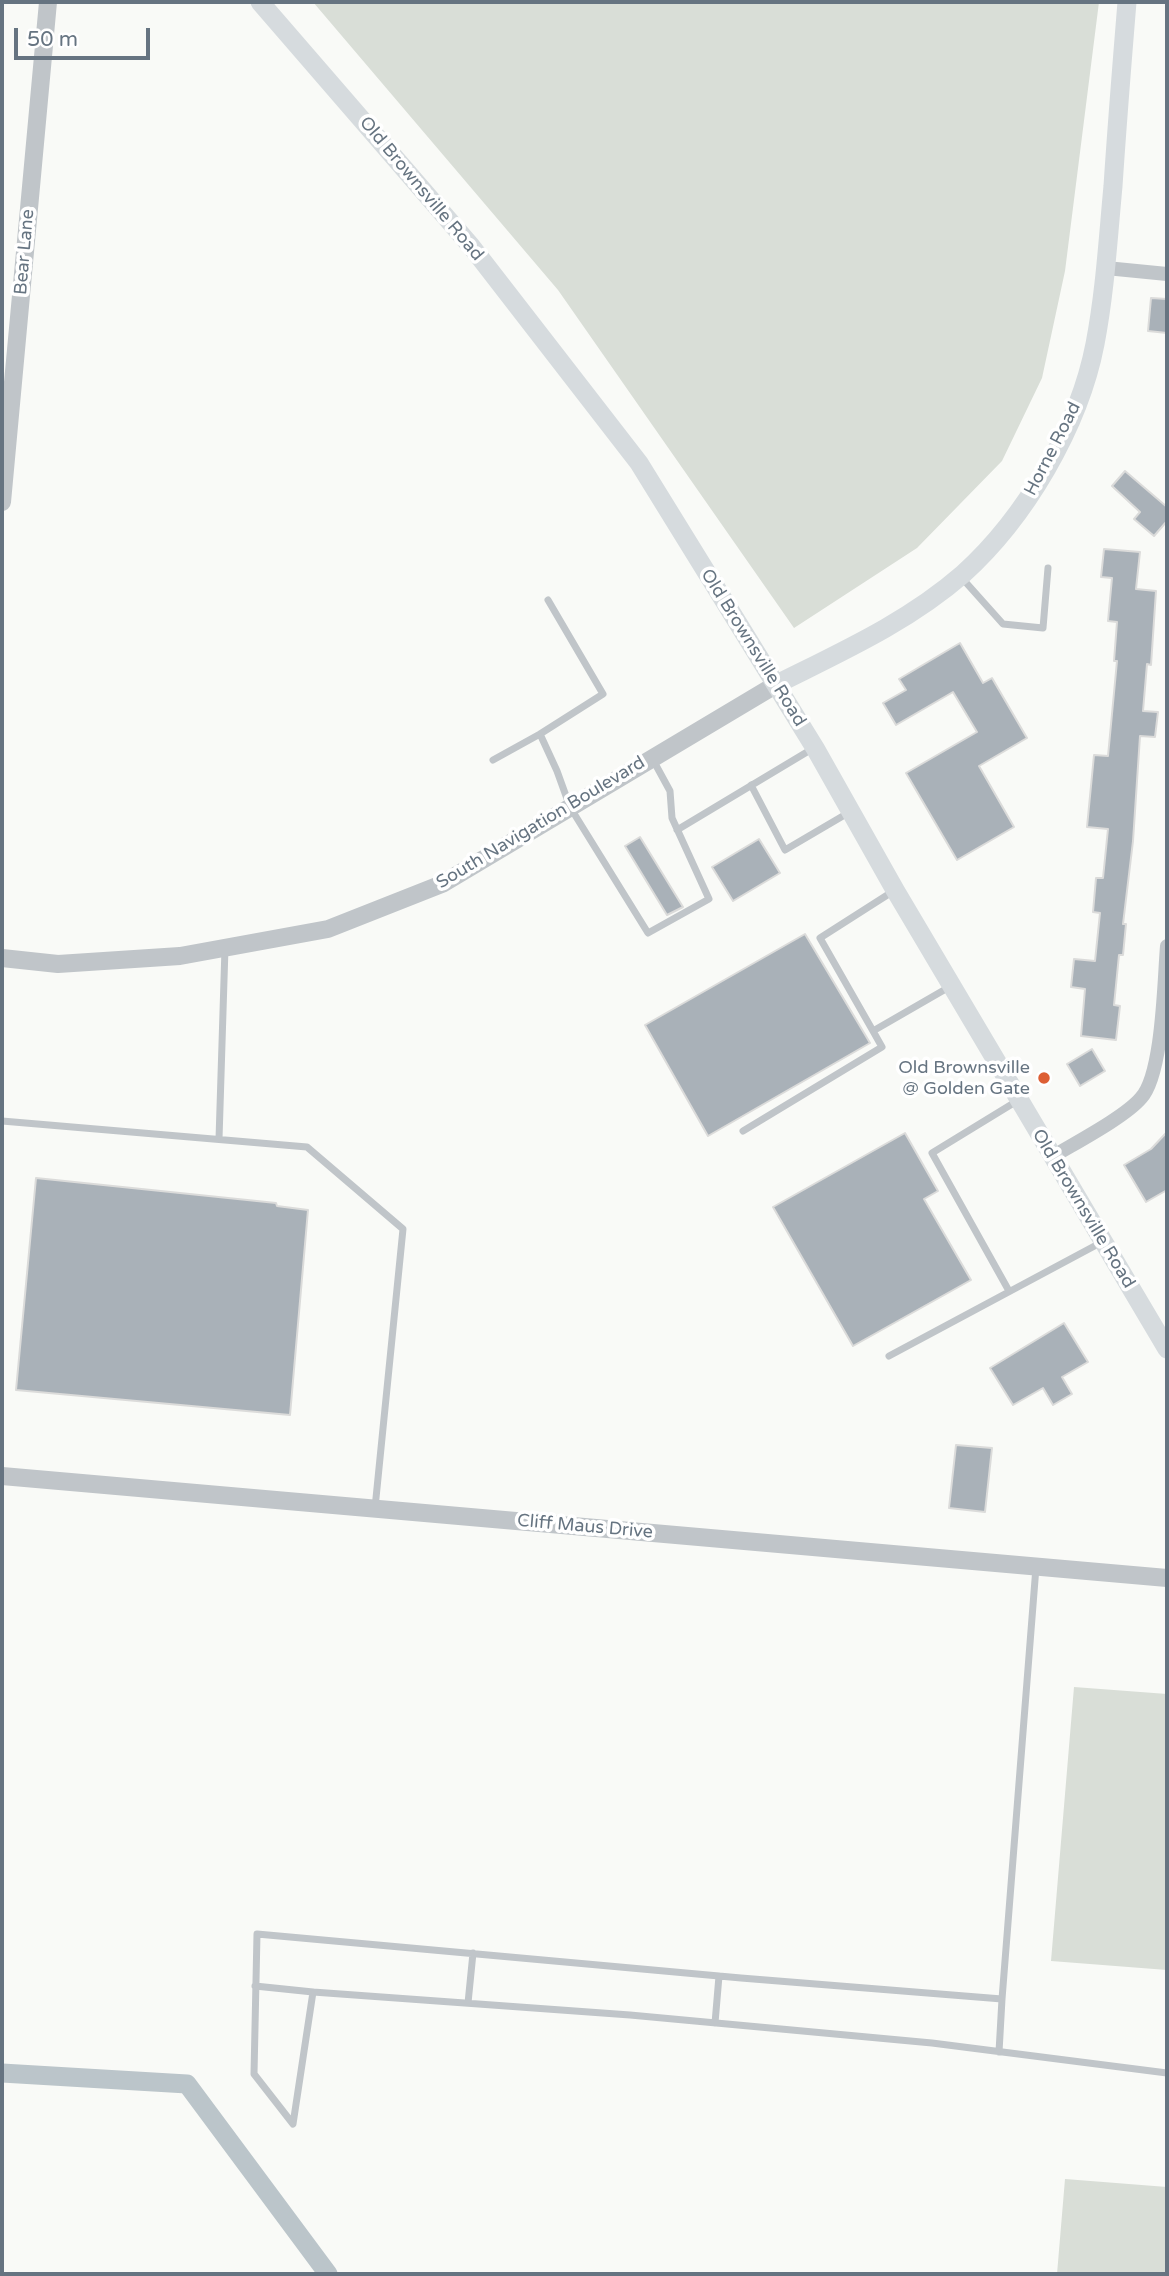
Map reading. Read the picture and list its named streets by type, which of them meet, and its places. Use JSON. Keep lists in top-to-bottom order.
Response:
{
  "streets": {
    "main road": ["Old Brownsville Road", "Horne Road"],
    "street": ["Bear Lane", "South Navigation Boulevard", "Cliff Maus Drive"]
  },
  "crossings": [
    ["Old Brownsville Road", "Horne Road"],
    ["Old Brownsville Road", "South Navigation Boulevard"],
    ["Horne Road", "South Navigation Boulevard"]
  ],
  "places": ["Old Brownsville @ Golden Gate"],
  "scale_bar": "50 m"
}
